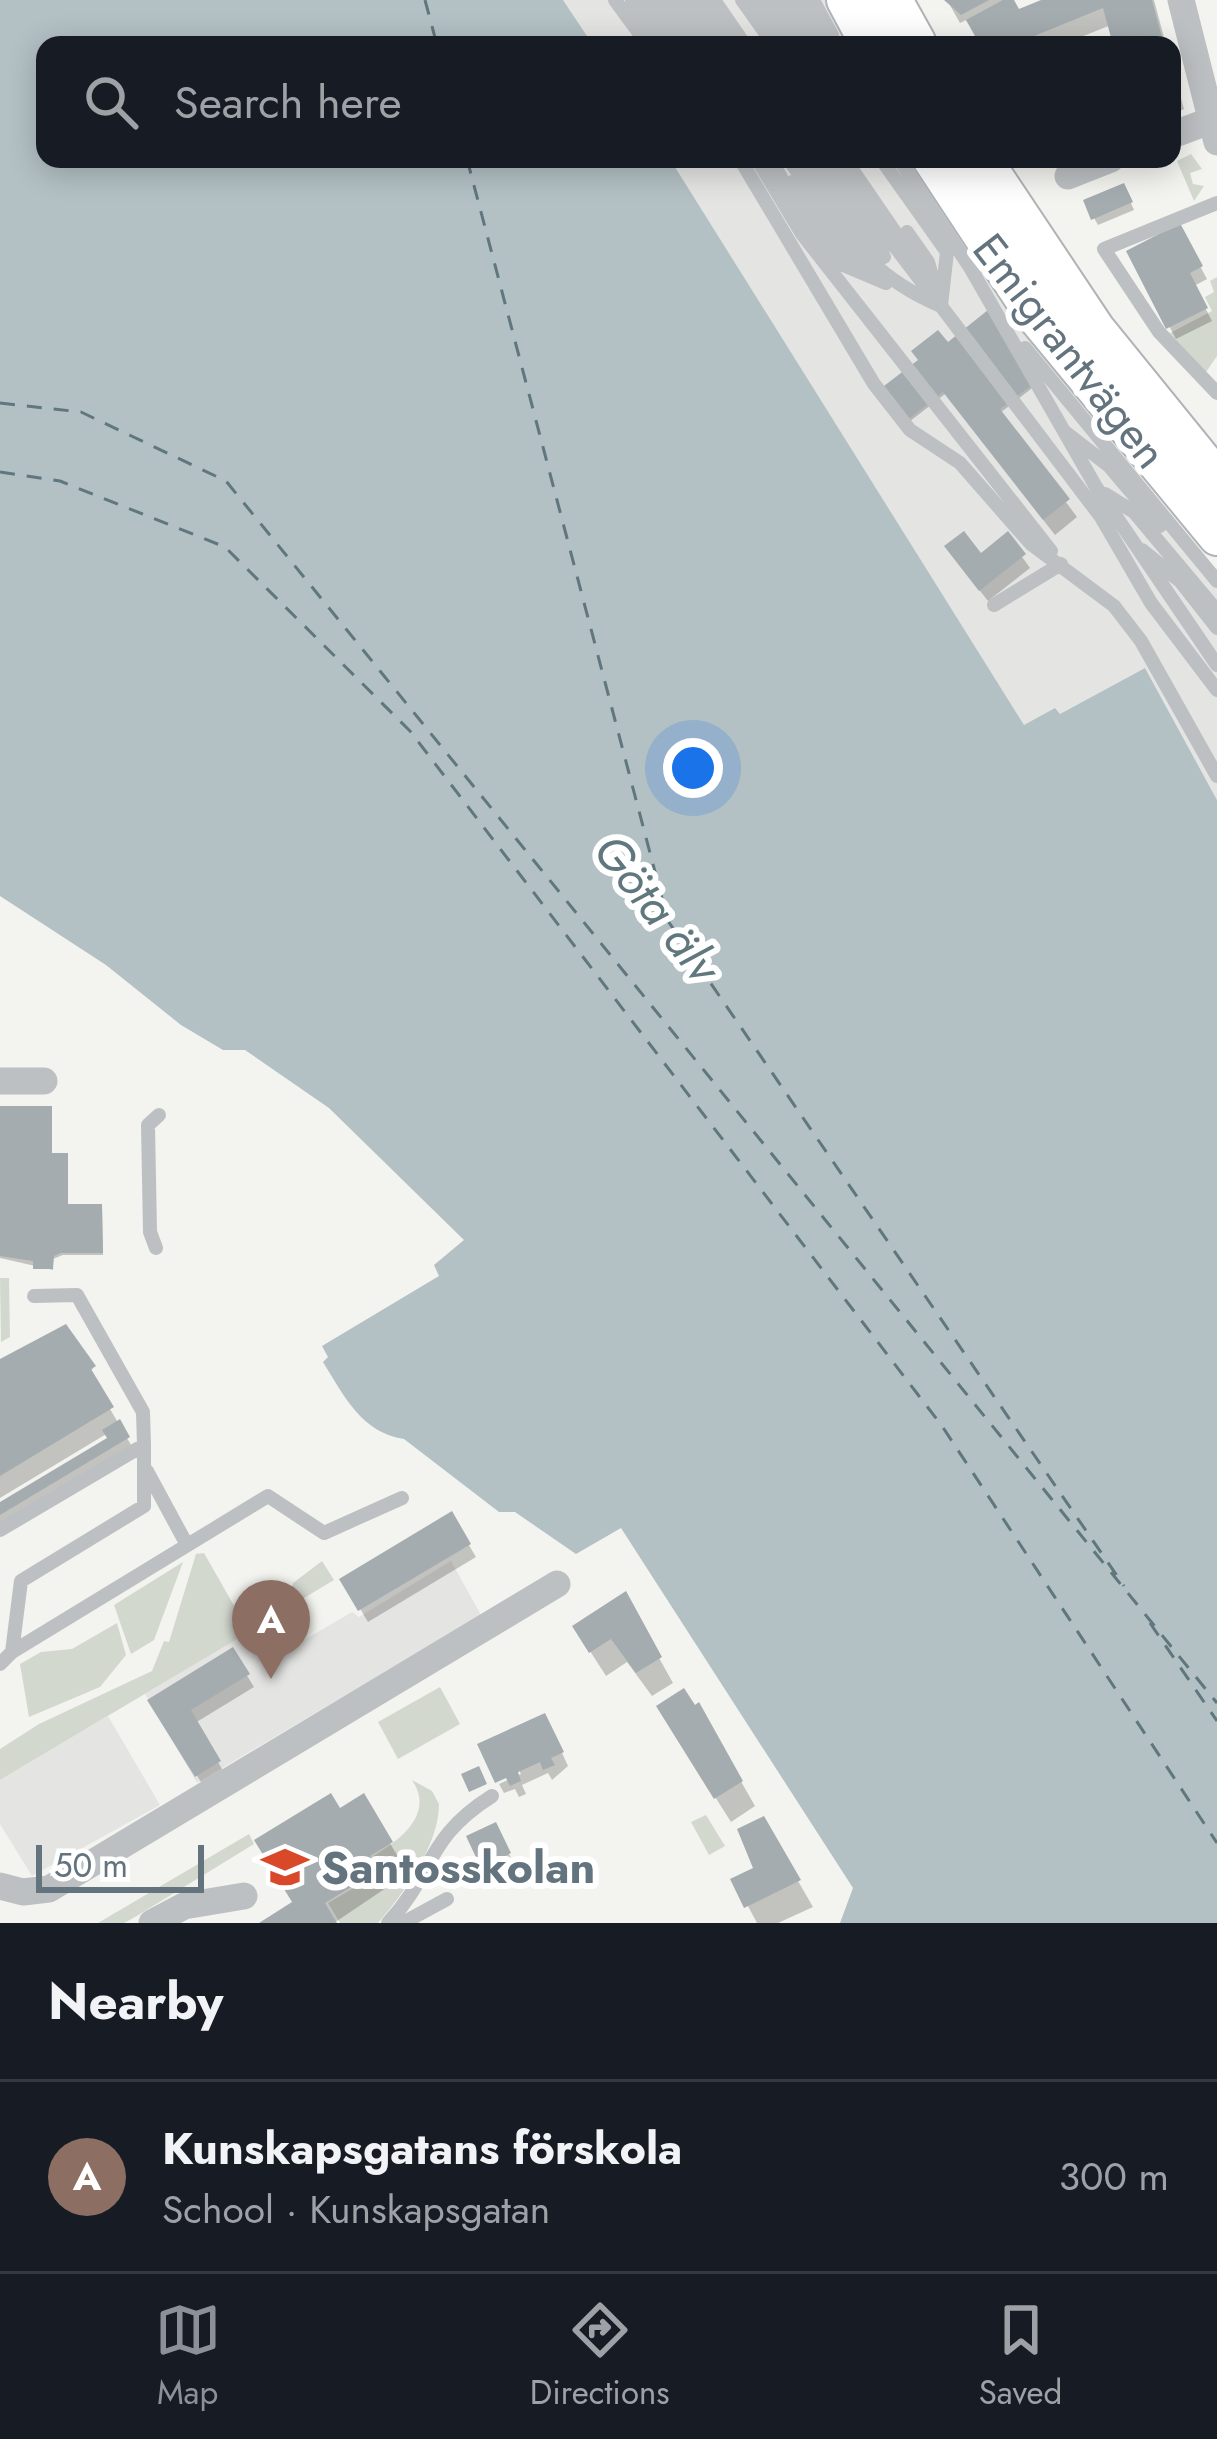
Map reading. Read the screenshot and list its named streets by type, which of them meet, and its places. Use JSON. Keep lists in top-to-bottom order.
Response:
{
  "streets": {
    "street": ["Emigrantvägen"]
  },
  "water": ["Göta älv"],
  "places": {
    "school or university": ["Santosskolan"]
  },
  "scale_bar": "50 m",
  "page": {
    "search": "Search here",
    "pins": "A",
    "scale": "50 m",
    "heading": "Nearby",
    "list": [
      {
        "mark": "A",
        "name": "Kunskapsgatans förskola",
        "note": "School · Kunskapsgatan",
        "value": "300 m"
      }
    ],
    "nav": ["Map", "Directions", "Saved"]
  }
}
